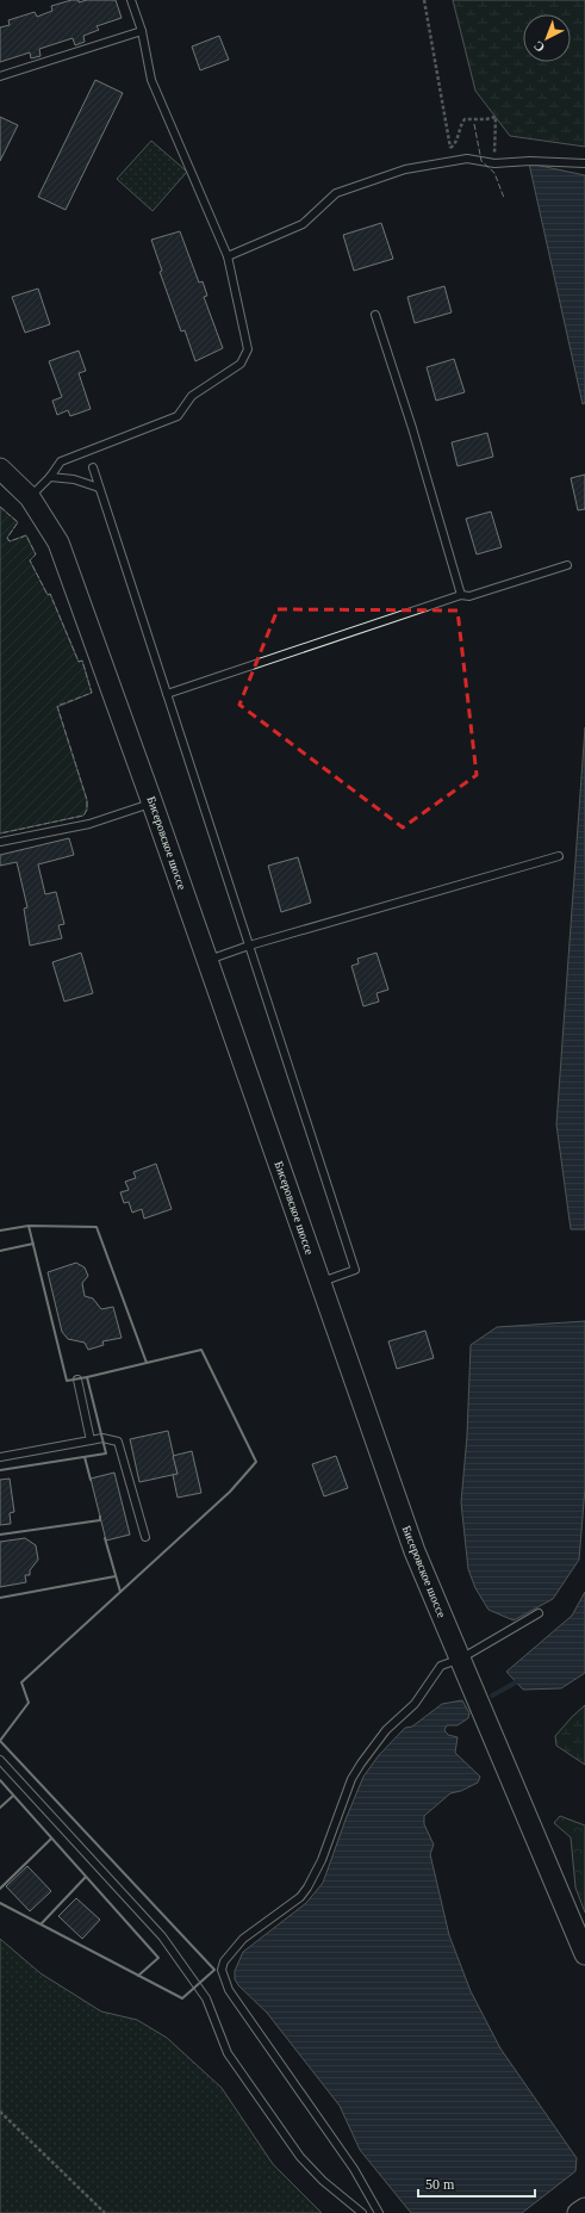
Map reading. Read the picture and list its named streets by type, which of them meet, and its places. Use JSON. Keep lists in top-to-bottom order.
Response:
{
  "streets": {
    "main road": ["Бисеровское шоссе"]
  },
  "scale_bar": "50 m",
  "north": "bottom left"
}
